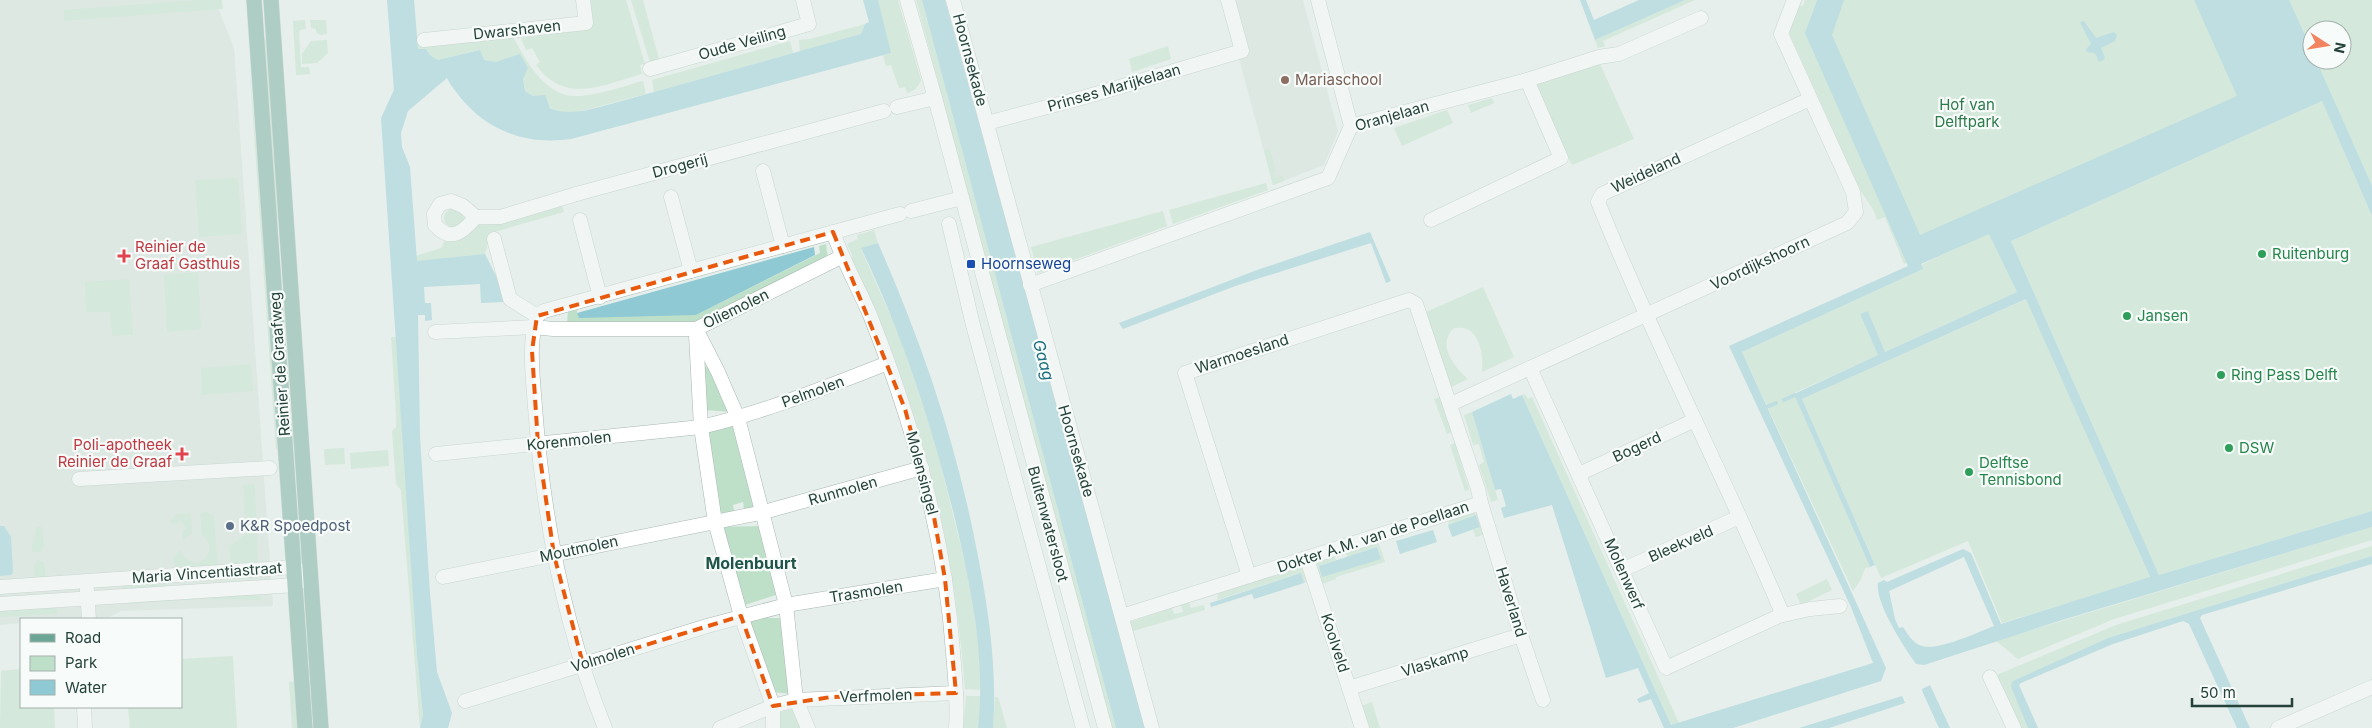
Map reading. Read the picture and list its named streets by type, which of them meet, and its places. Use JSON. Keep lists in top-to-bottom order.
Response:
{
  "streets": {
    "main road": ["Reinier de Graafweg"],
    "street": [
      "Dwarshaven",
      "Oude Veiling",
      "Hoornsekade",
      "Prinses Marijkelaan",
      "Oranjelaan",
      "Drogerij",
      "Weideland",
      "Voordijkshoorn",
      "Oliemolen",
      "Warmoesland",
      "Pelmolen",
      "Korenmolen",
      "Bogerd",
      "Molensingel",
      "Runmolen",
      "Buitenwatersloot",
      "Dokter A.M. van de Poellaan",
      "Bleekveld",
      "Moutmolen",
      "Maria Vincentiastraat",
      "Molenwerf",
      "Trasmolen",
      "Haverland",
      "Koolveld",
      "Volmolen",
      "Vlaskamp",
      "Verfmolen"
    ]
  },
  "crossings": [
    ["Hoornsekade", "Prinses Marijkelaan"],
    ["Hoornsekade", "Oranjelaan"],
    ["Hoornsekade", "Dokter A.M. van de Poellaan"],
    ["Drogerij", "Buitenwatersloot"],
    ["Weideland", "Voordijkshoorn"],
    ["Voordijkshoorn", "Dokter A.M. van de Poellaan"],
    ["Voordijkshoorn", "Molenwerf"],
    ["Oliemolen", "Molensingel"],
    ["Oliemolen", "Buitenwatersloot"],
    ["Warmoesland", "Dokter A.M. van de Poellaan"],
    ["Reinier de Graafweg", "Maria Vincentiastraat"],
    ["Pelmolen", "Korenmolen"],
    ["Pelmolen", "Molensingel"],
    ["Bogerd", "Molenwerf"],
    ["Molensingel", "Runmolen"],
    ["Molensingel", "Trasmolen"],
    ["Molensingel", "Verfmolen"],
    ["Runmolen", "Moutmolen"],
    ["Dokter A.M. van de Poellaan", "Haverland"],
    ["Dokter A.M. van de Poellaan", "Koolveld"],
    ["Bleekveld", "Molenwerf"],
    ["Trasmolen", "Volmolen"],
    ["Haverland", "Vlaskamp"],
    ["Koolveld", "Vlaskamp"]
  ],
  "districts": ["Molenbuurt"],
  "water": ["Gaag"],
  "parks": ["Hof van Delftpark"],
  "places": {
    "other": [
      "Mariaschool",
      "Ruitenburg",
      "Jansen",
      "Ring Pass Delft",
      "DSW",
      "Delftse Tennisbond",
      "K&R Spoedpost"
    ],
    "health": ["Reinier de Graaf Gasthuis", "Poli-apotheek Reinier de Graaf"],
    "transit": ["Hoornseweg"]
  },
  "legend": ["Road", "Park", "Water"],
  "scale_bar": "50 m",
  "north": "right"
}
